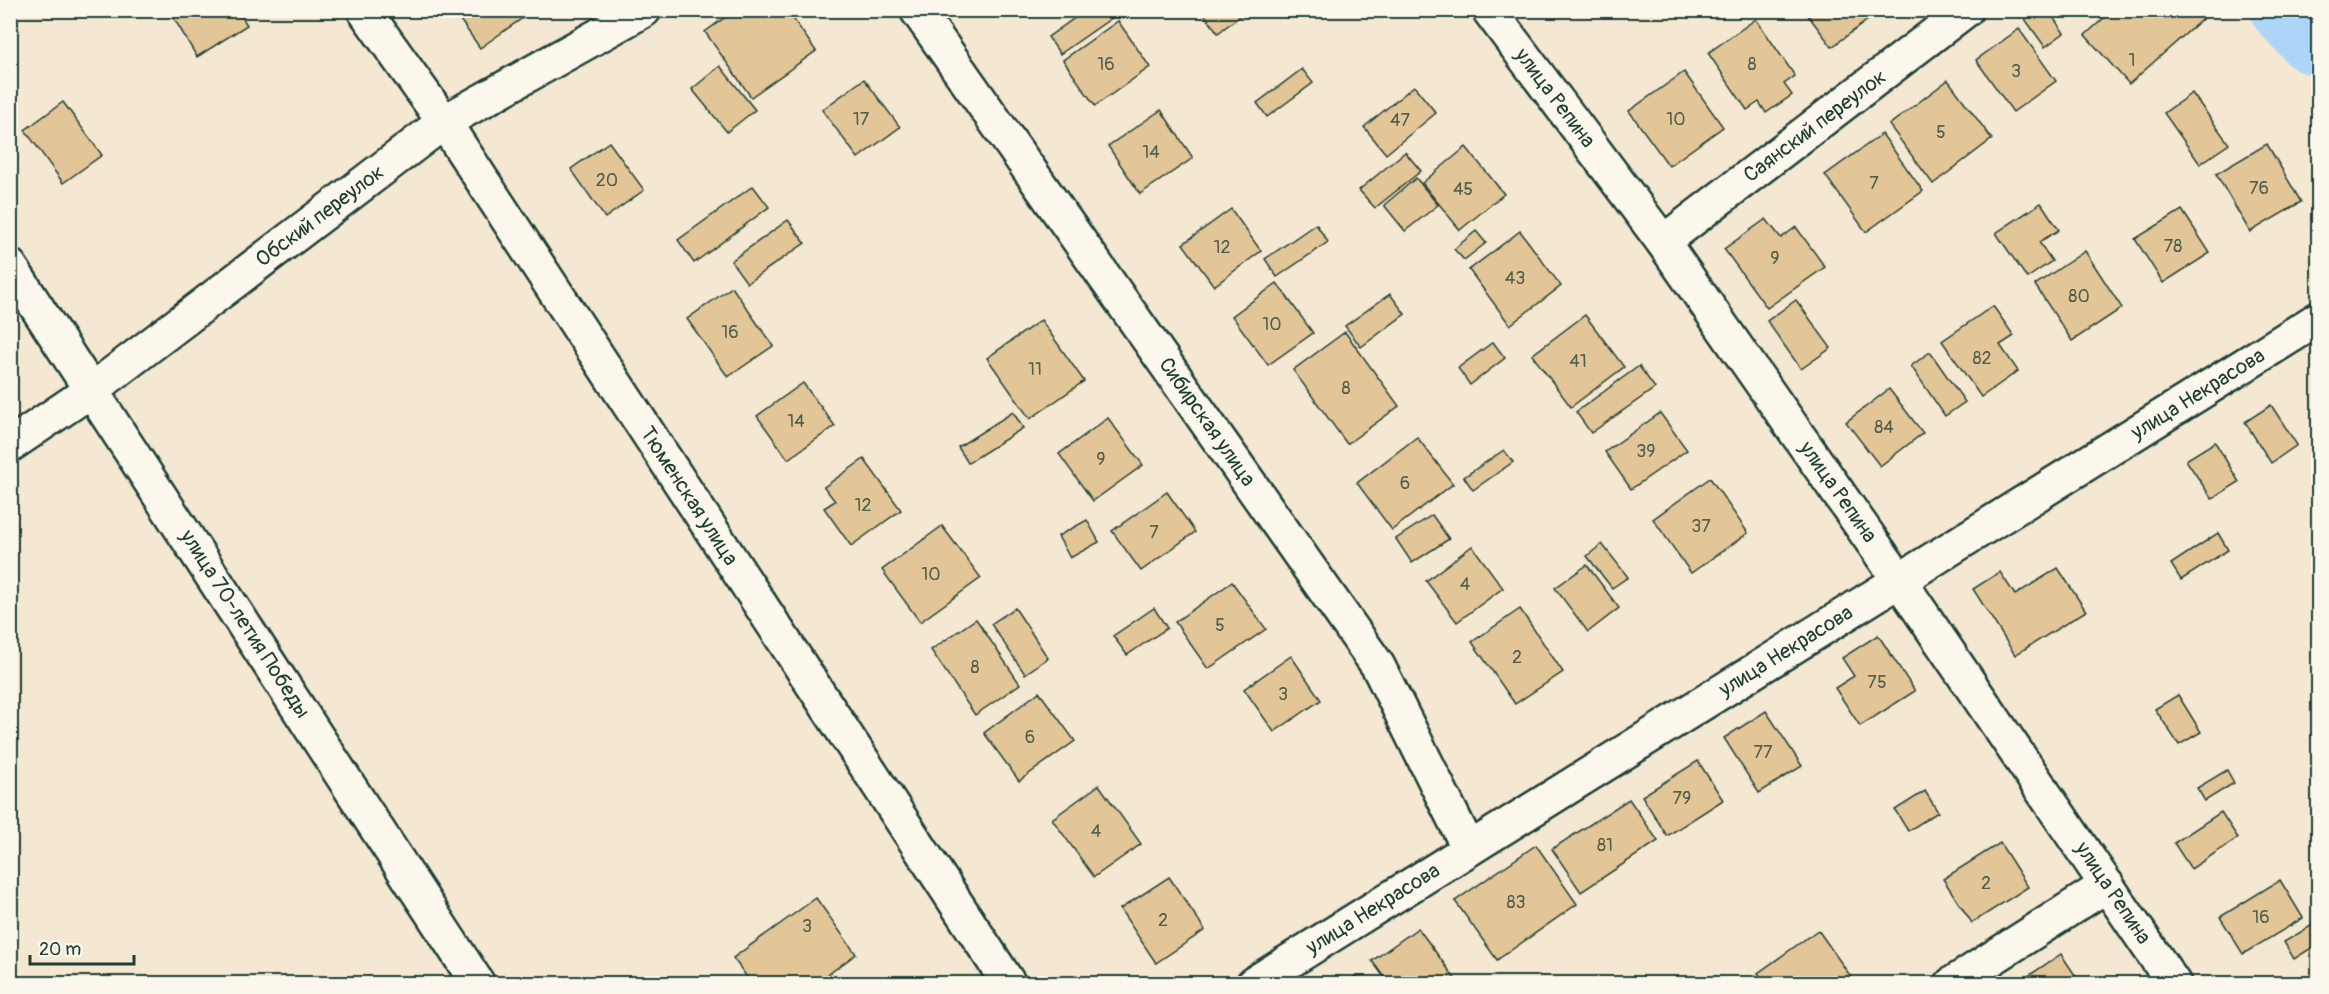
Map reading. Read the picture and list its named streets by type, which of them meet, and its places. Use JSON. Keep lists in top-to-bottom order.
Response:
{
  "streets": {
    "street": [
      "улица Репина",
      "Саянский переулок",
      "Обский переулок",
      "улица Некрасова",
      "Сибирская улица",
      "Тюменская улица",
      "улица 70-летия Победы"
    ]
  },
  "crossings": [
    ["улица Репина", "Саянский переулок"],
    ["улица Репина", "улица Некрасова"],
    ["Обский переулок", "Тюменская улица"],
    ["Обский переулок", "улица 70-летия Победы"],
    ["улица Некрасова", "Сибирская улица"]
  ],
  "house_numbers": [
    "1",
    "16",
    "8",
    "3",
    "17",
    "10",
    "47",
    "5",
    "14",
    "20",
    "7",
    "76",
    "45",
    "78",
    "12",
    "9",
    "43",
    "80",
    "10",
    "16",
    "82",
    "41",
    "11",
    "8",
    "14",
    "84",
    "39",
    "9",
    "6",
    "12",
    "37",
    "7",
    "10",
    "4",
    "5",
    "2",
    "8",
    "75",
    "3",
    "6",
    "77",
    "79",
    "4",
    "81",
    "2",
    "83",
    "16",
    "2",
    "3"
  ],
  "scale_bar": "20 m"
}
